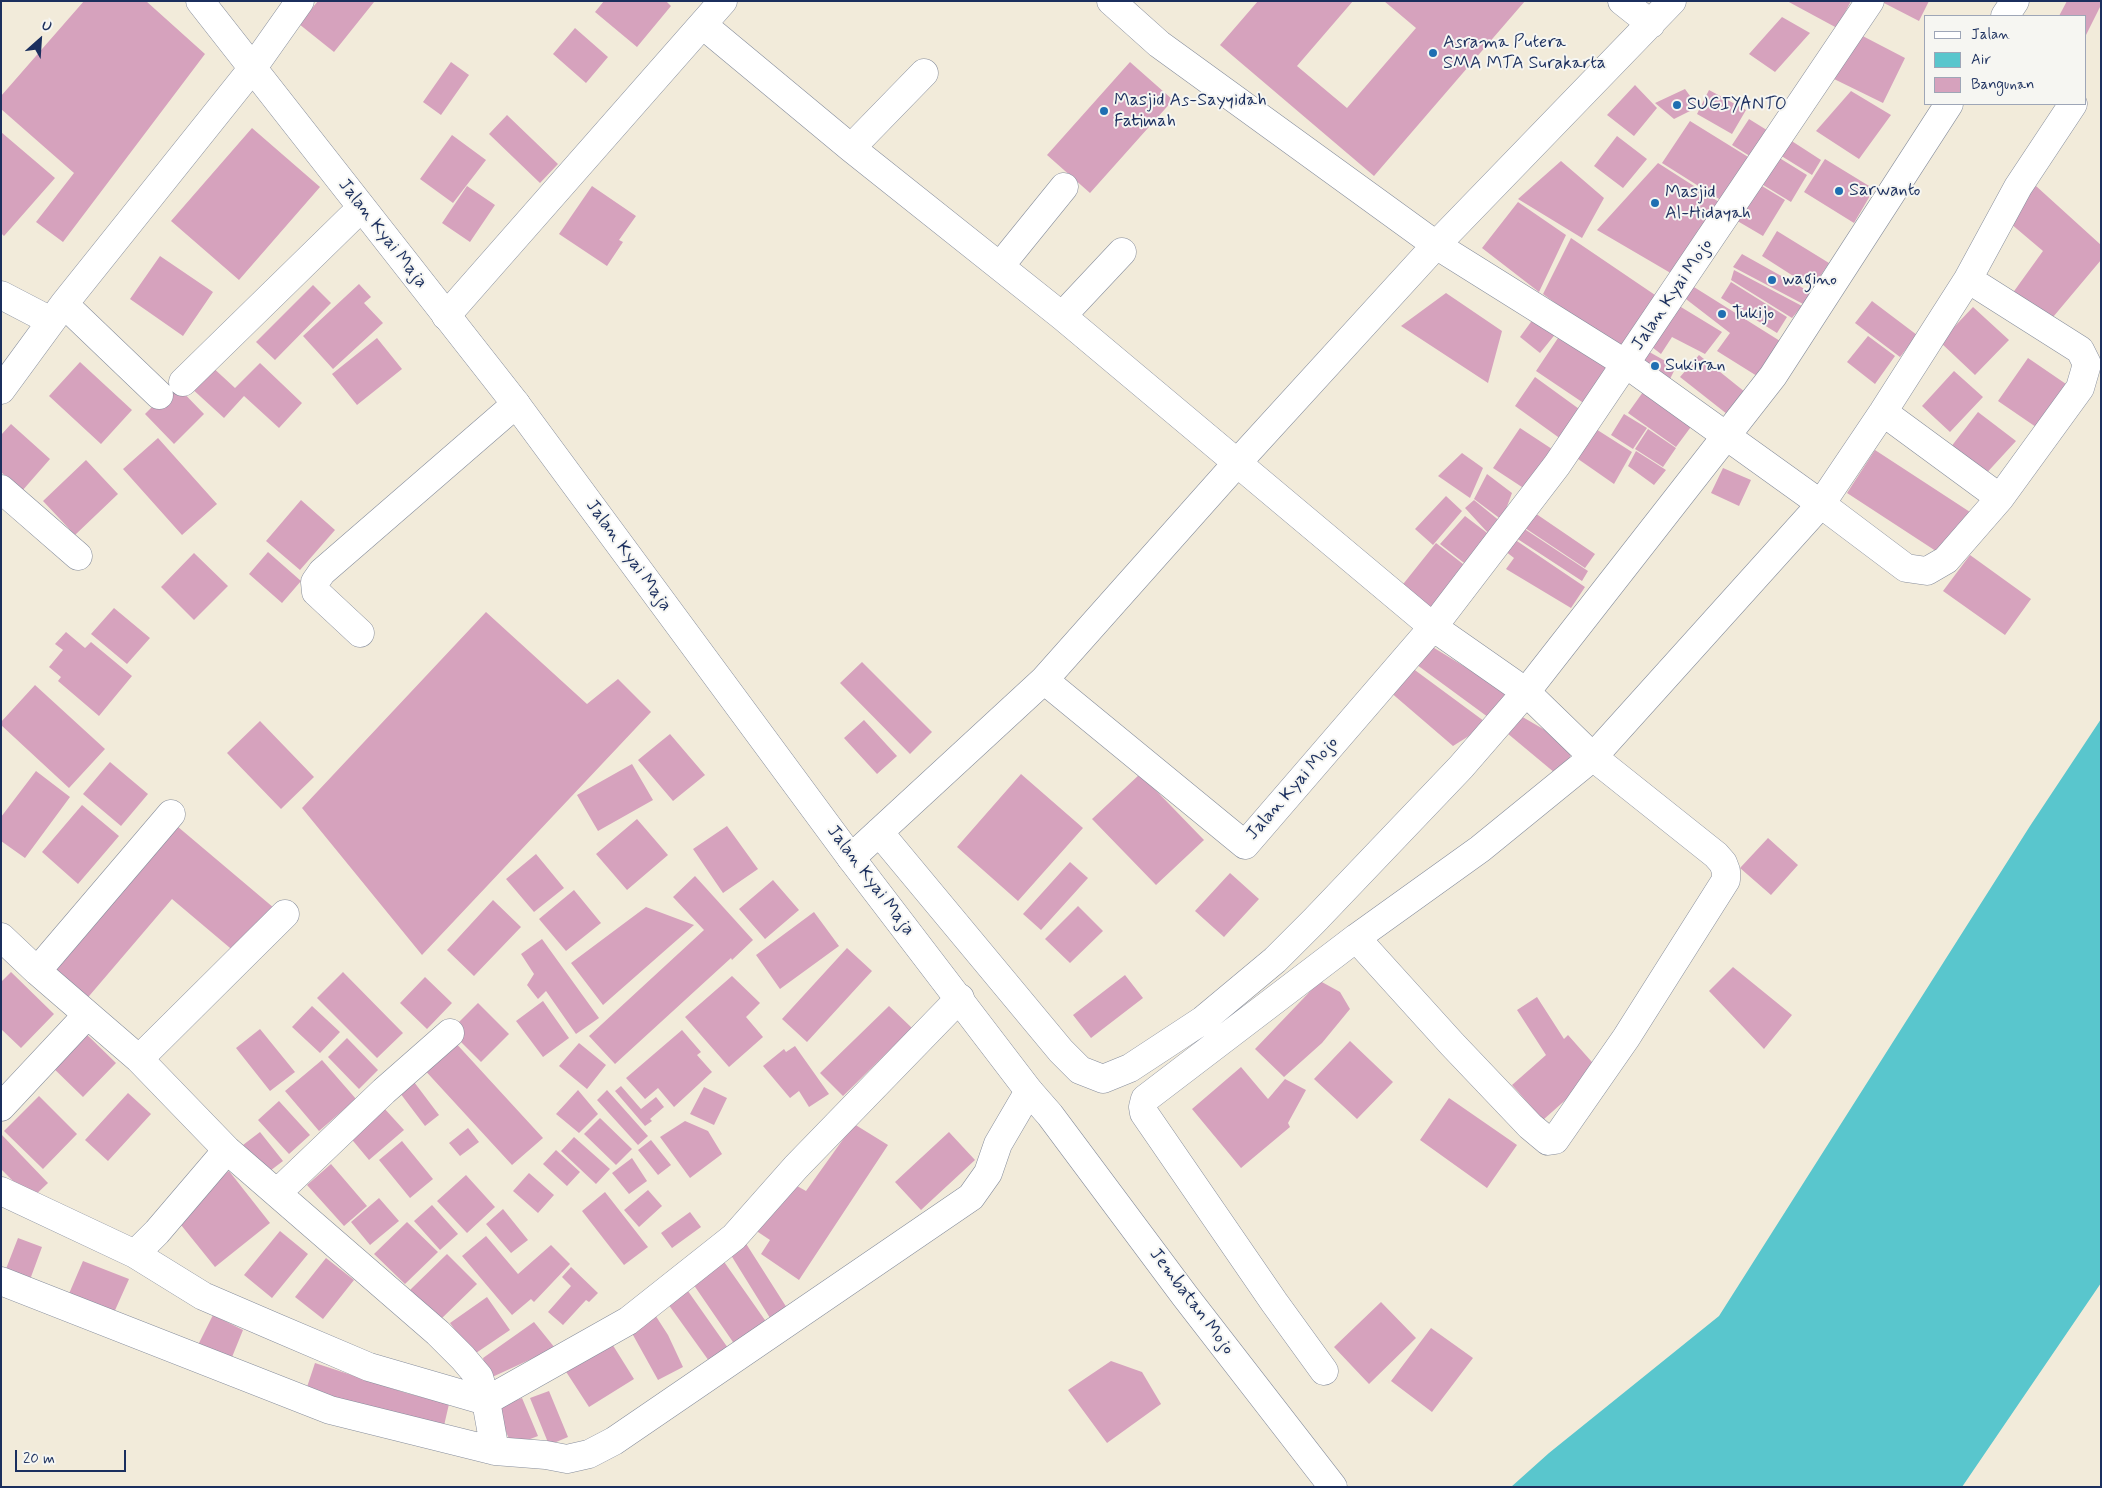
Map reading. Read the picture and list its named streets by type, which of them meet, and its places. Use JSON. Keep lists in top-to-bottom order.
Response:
{
  "streets": {
    "street": ["Jalan Kyai Maja", "Jalan Kyai Mojo", "Jembatan Mojo"]
  },
  "crossings": [
    ["Jalan Kyai Maja", "Jembatan Mojo"]
  ],
  "places": [
    "Asrama Putera SMA MTA Surakarta",
    "SUGIYANTO",
    "Masjid As-Sayyidah Fatimah",
    "Sarwanto",
    "Masjid Al-Hidayah",
    "wagino",
    "Tukijo",
    "Sukiran"
  ],
  "legend": ["Jalan", "Air", "Bangunan"],
  "scale_bar": "20 m",
  "north": "top right"
}
